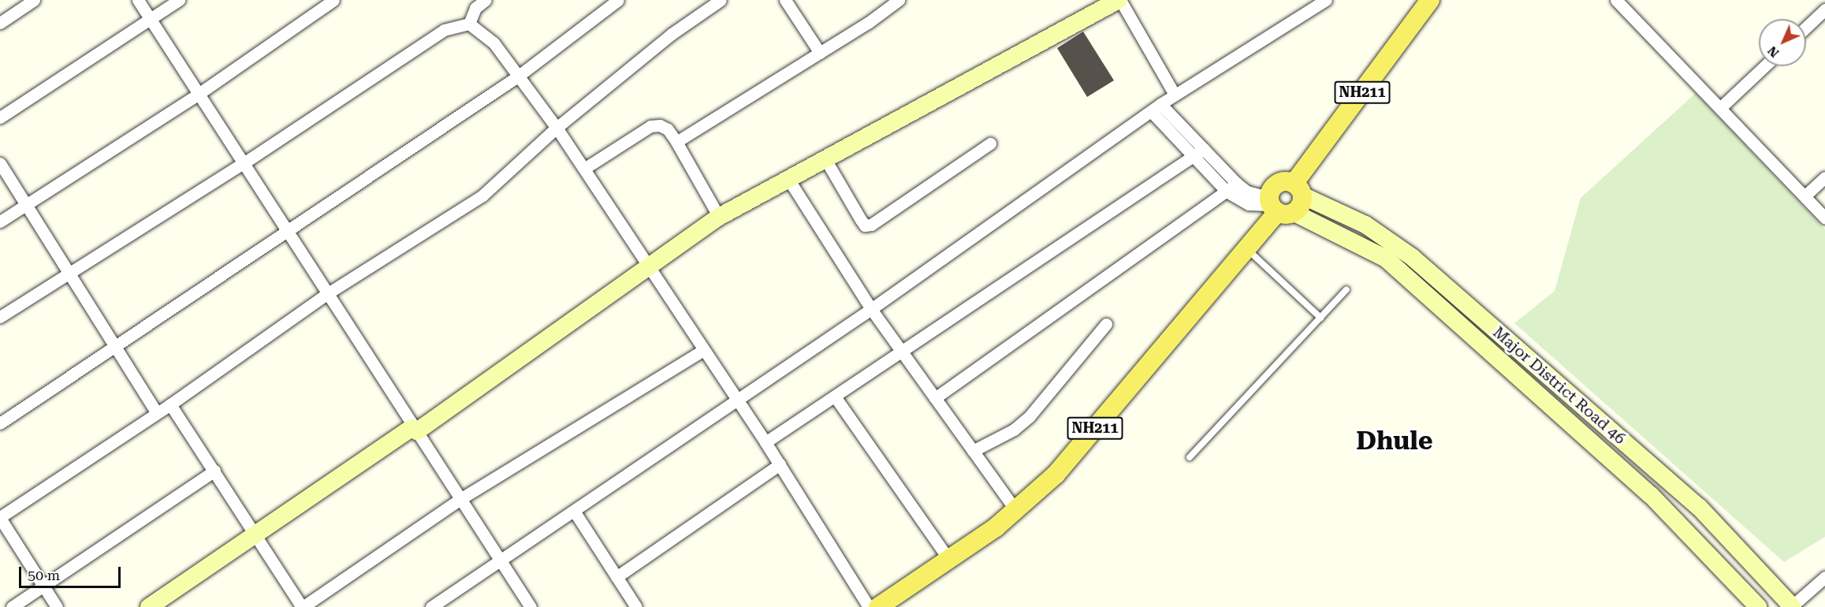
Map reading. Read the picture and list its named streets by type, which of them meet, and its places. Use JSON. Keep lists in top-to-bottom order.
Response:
{
  "streets": {
    "main road": ["NH211", "Major District Road 46"]
  },
  "crossings": [
    ["NH211", "Major District Road 46"]
  ],
  "districts": ["Dhule"],
  "scale_bar": "50 m",
  "north": "bottom left"
}
